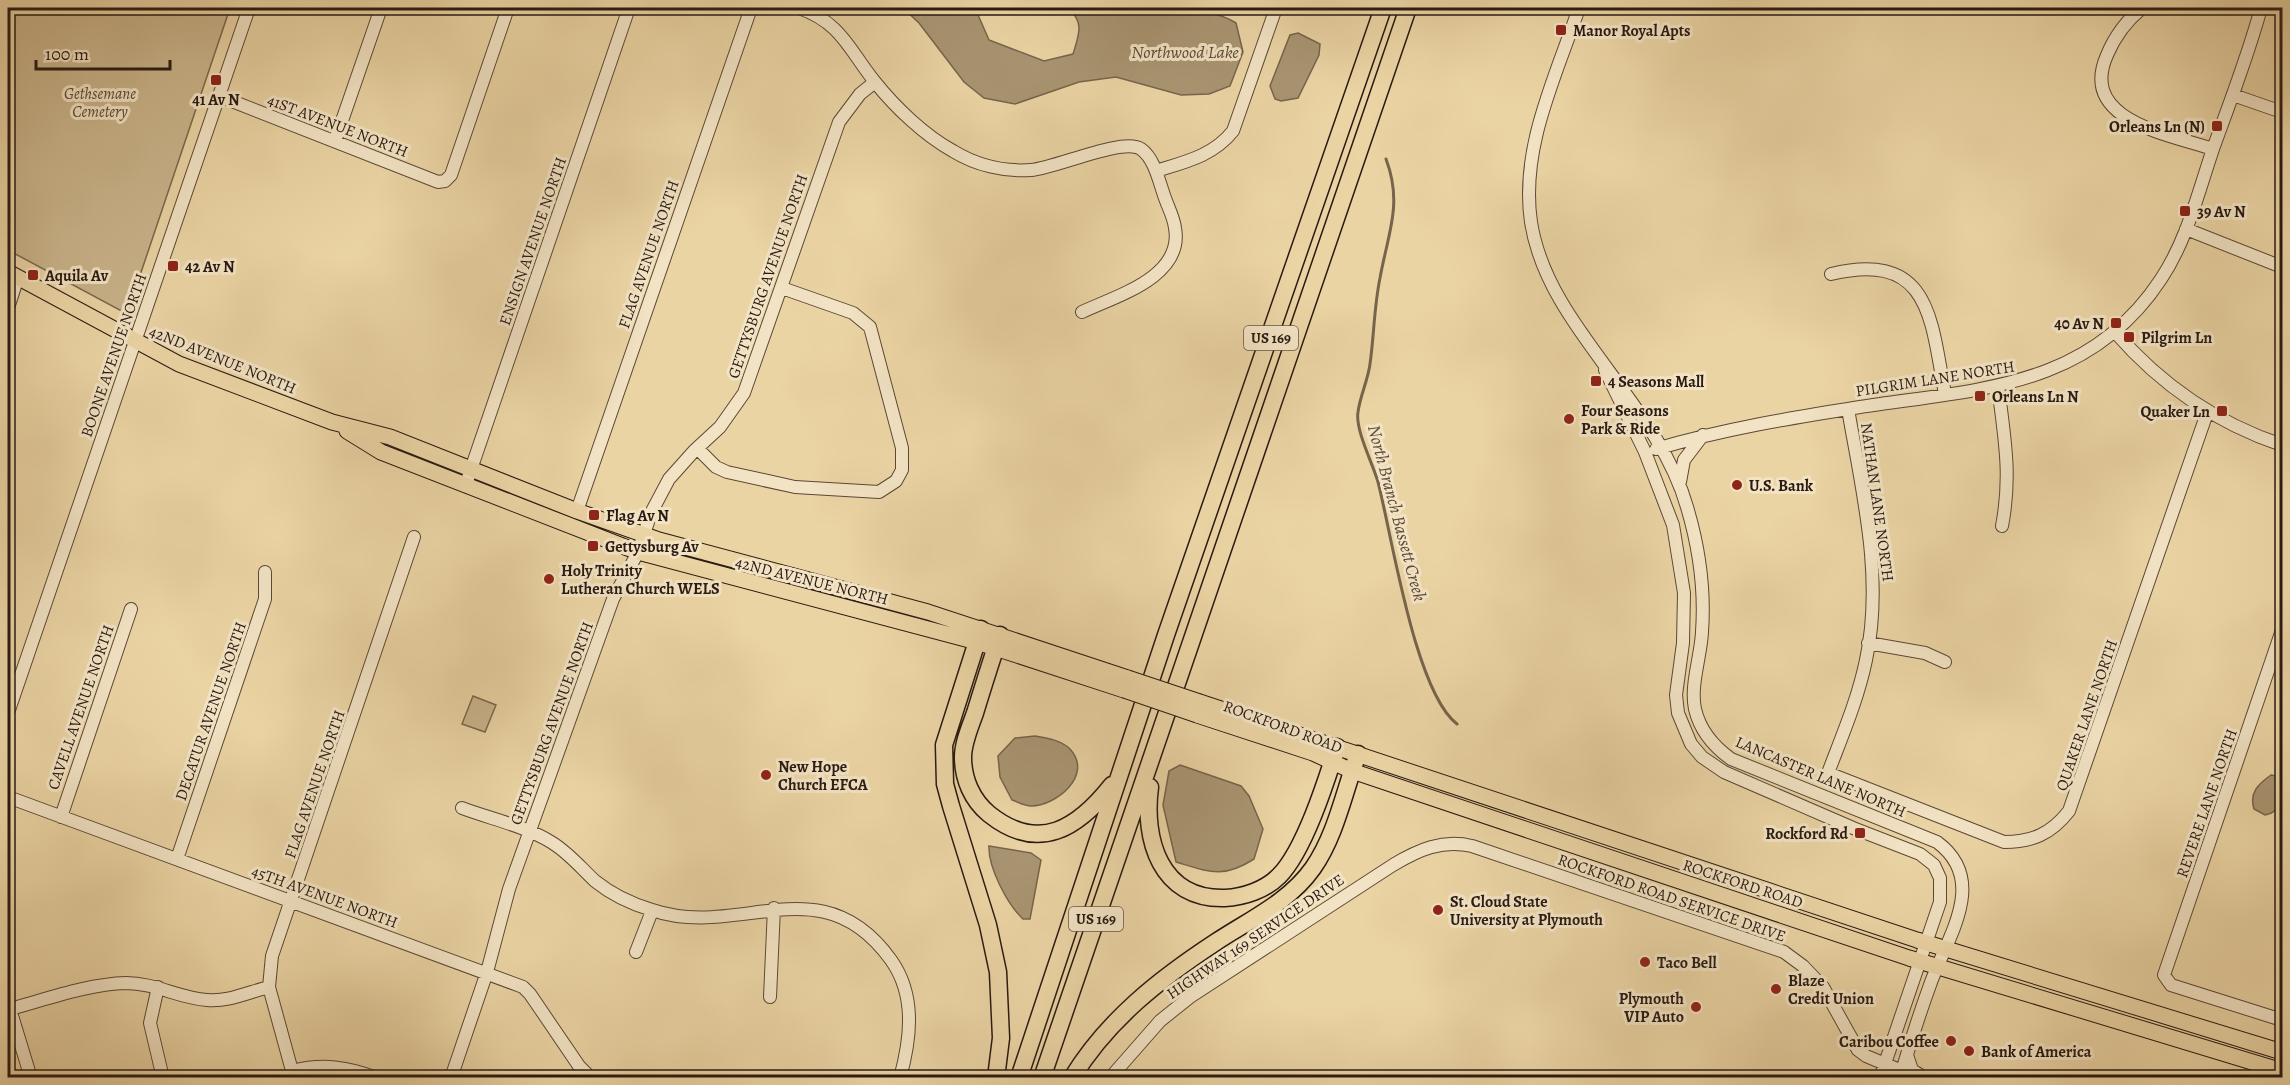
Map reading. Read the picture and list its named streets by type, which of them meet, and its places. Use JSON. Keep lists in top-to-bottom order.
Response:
{
  "streets": {
    "highway": ["US 169"],
    "main road": ["42ND AVENUE NORTH", "ROCKFORD ROAD"],
    "street": [
      "41ST AVENUE NORTH",
      "ENSIGN AVENUE NORTH",
      "FLAG AVENUE NORTH",
      "GETTYSBURG AVENUE NORTH",
      "BOONE AVENUE NORTH",
      "PILGRIM LANE NORTH",
      "NATHAN LANE NORTH",
      "CAVELL AVENUE NORTH",
      "DECATUR AVENUE NORTH",
      "QUAKER LANE NORTH",
      "LANCASTER LANE NORTH",
      "REVERE LANE NORTH",
      "45TH AVENUE NORTH",
      "ROCKFORD ROAD SERVICE DRIVE",
      "HIGHWAY 169 SERVICE DRIVE"
    ]
  },
  "crossings": [
    ["41ST AVENUE NORTH", "BOONE AVENUE NORTH"],
    ["ENSIGN AVENUE NORTH", "42ND AVENUE NORTH"],
    ["FLAG AVENUE NORTH", "42ND AVENUE NORTH"],
    ["FLAG AVENUE NORTH", "45TH AVENUE NORTH"],
    ["GETTYSBURG AVENUE NORTH", "42ND AVENUE NORTH"],
    ["GETTYSBURG AVENUE NORTH", "45TH AVENUE NORTH"],
    ["BOONE AVENUE NORTH", "42ND AVENUE NORTH"],
    ["42ND AVENUE NORTH", "ROCKFORD ROAD"],
    ["PILGRIM LANE NORTH", "NATHAN LANE NORTH"],
    ["PILGRIM LANE NORTH", "LANCASTER LANE NORTH"],
    ["NATHAN LANE NORTH", "QUAKER LANE NORTH"],
    ["CAVELL AVENUE NORTH", "45TH AVENUE NORTH"],
    ["DECATUR AVENUE NORTH", "45TH AVENUE NORTH"],
    ["ROCKFORD ROAD", "LANCASTER LANE NORTH"],
    ["ROCKFORD ROAD SERVICE DRIVE", "HIGHWAY 169 SERVICE DRIVE"]
  ],
  "water": ["Northwood Lake", "North Branch Bassett Creek"],
  "parks": ["Gethsemane Cemetery"],
  "places": {
    "transit": [
      "Manor Royal Apts",
      "41 Av N",
      "Orleans Ln (N)",
      "39 Av N",
      "42 Av N",
      "Aquila Av",
      "40 Av N",
      "Pilgrim Ln",
      "4 Seasons Mall",
      "Orleans Ln N",
      "Quaker Ln",
      "Flag Av N",
      "Gettysburg Av",
      "Rockford Rd"
    ],
    "other": [
      "Four Seasons Park & Ride",
      "U.S. Bank",
      "Holy Trinity Lutheran Church WELS",
      "New Hope Church EFCA",
      "St. Cloud State University at Plymouth",
      "Taco Bell",
      "Blaze Credit Union",
      "Plymouth VIP Auto",
      "Caribou Coffee",
      "Bank of America"
    ]
  },
  "scale_bar": "100 m"
}
